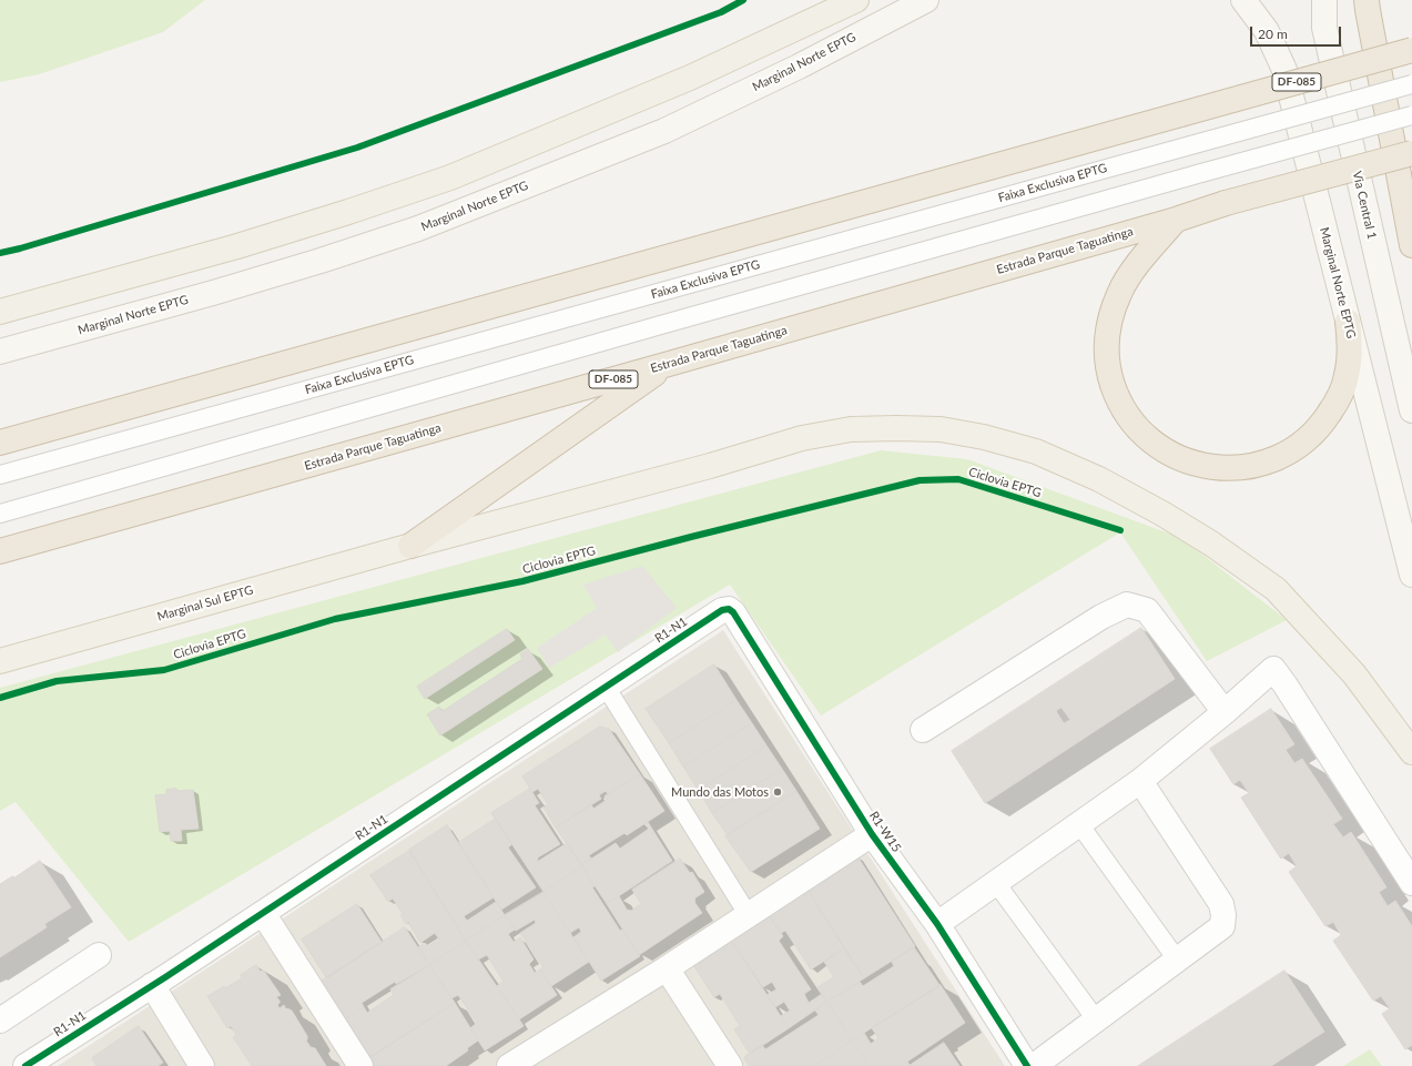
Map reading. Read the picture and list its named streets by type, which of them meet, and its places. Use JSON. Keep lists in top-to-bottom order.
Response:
{
  "streets": {
    "highway": ["DF-085", "Estrada Parque Taguatinga"],
    "main road": ["Marginal Norte EPTG", "Via Central 1", "Marginal Sul EPTG"],
    "street": ["R1-N1", "R1-W15"],
    "lane": ["Faixa Exclusiva EPTG"],
    "cycle path": ["Ciclovia EPTG"]
  },
  "crossings": [
    ["R1-N1", "R1-W15"]
  ],
  "places": ["Mundo das Motos"],
  "scale_bar": "20 m"
}
